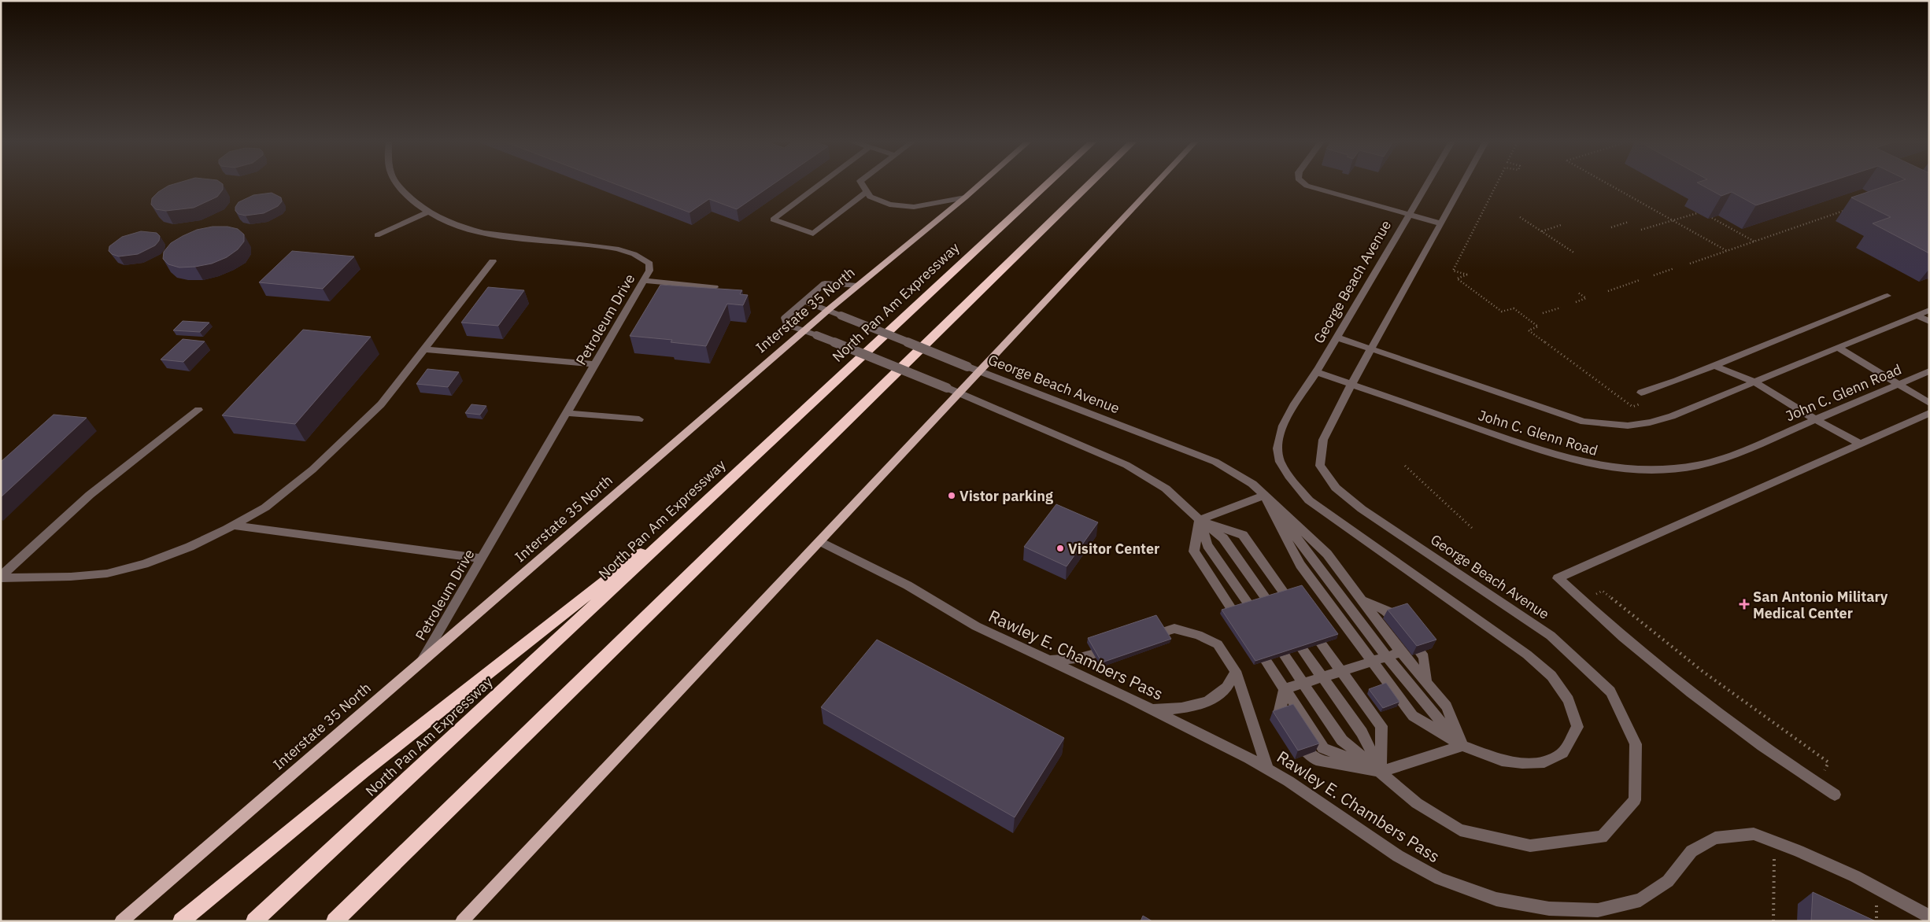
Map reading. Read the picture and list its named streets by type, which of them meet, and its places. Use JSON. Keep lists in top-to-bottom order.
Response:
{
  "streets": {
    "highway": ["North Pan Am Expressway"],
    "main road": ["Interstate 35 North"],
    "street": [
      "George Beach Avenue",
      "Petroleum Drive",
      "John C. Glenn Road",
      "Rawley E. Chambers Pass"
    ]
  },
  "crossings": [
    ["George Beach Avenue", "Interstate 35 North"],
    ["George Beach Avenue", "John C. Glenn Road"],
    ["Interstate 35 North", "Petroleum Drive"]
  ],
  "places": {
    "other": ["Vistor parking", "Visitor Center"],
    "health": ["San Antonio Military Medical Center"]
  }
}
